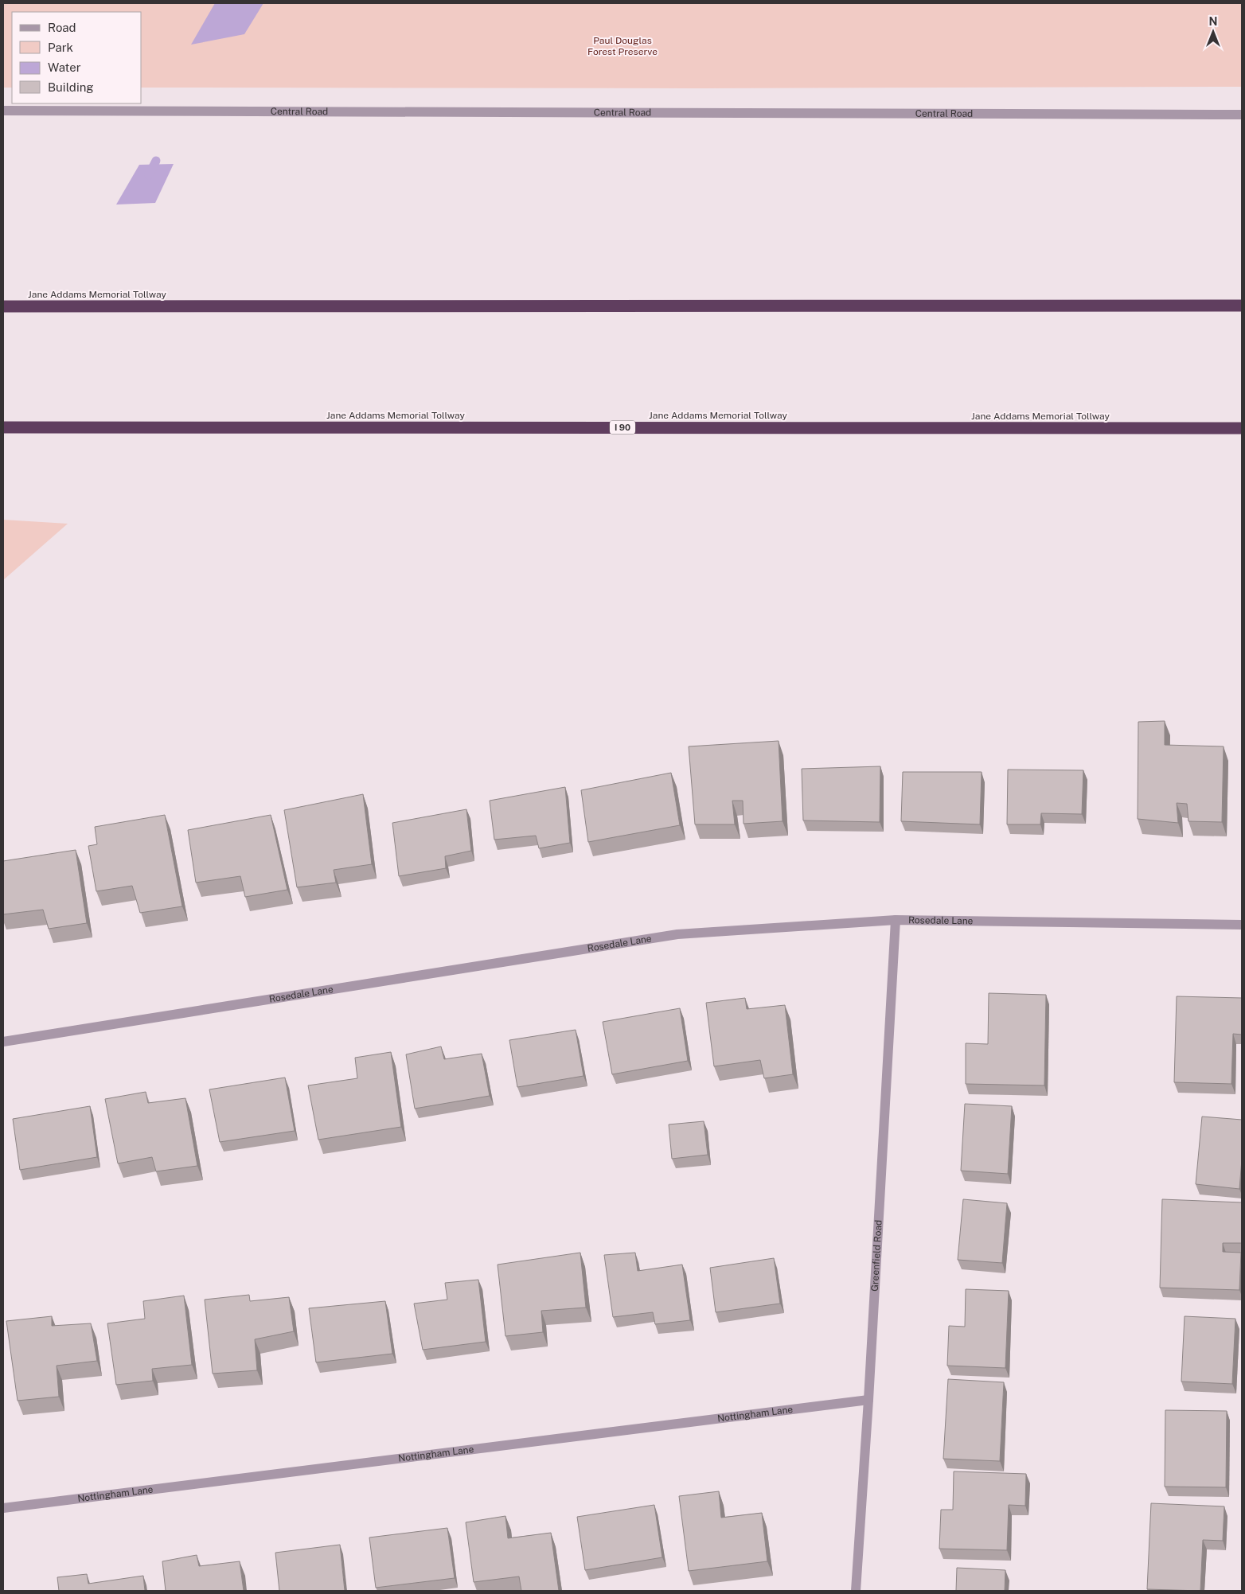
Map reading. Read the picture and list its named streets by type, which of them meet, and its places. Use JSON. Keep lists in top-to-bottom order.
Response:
{
  "streets": {
    "highway": ["Jane Addams Memorial Tollway", "I 90"],
    "street": [
      "Central Road",
      "Rosedale Lane",
      "Greenfield Road",
      "Nottingham Lane"
    ]
  },
  "crossings": [
    ["Rosedale Lane", "Greenfield Road"],
    ["Greenfield Road", "Nottingham Lane"]
  ],
  "parks": ["Paul Douglas Forest Preserve"],
  "legend": [
    "Road",
    "Park",
    "Water",
    "Building"
  ],
  "north": "top"
}
